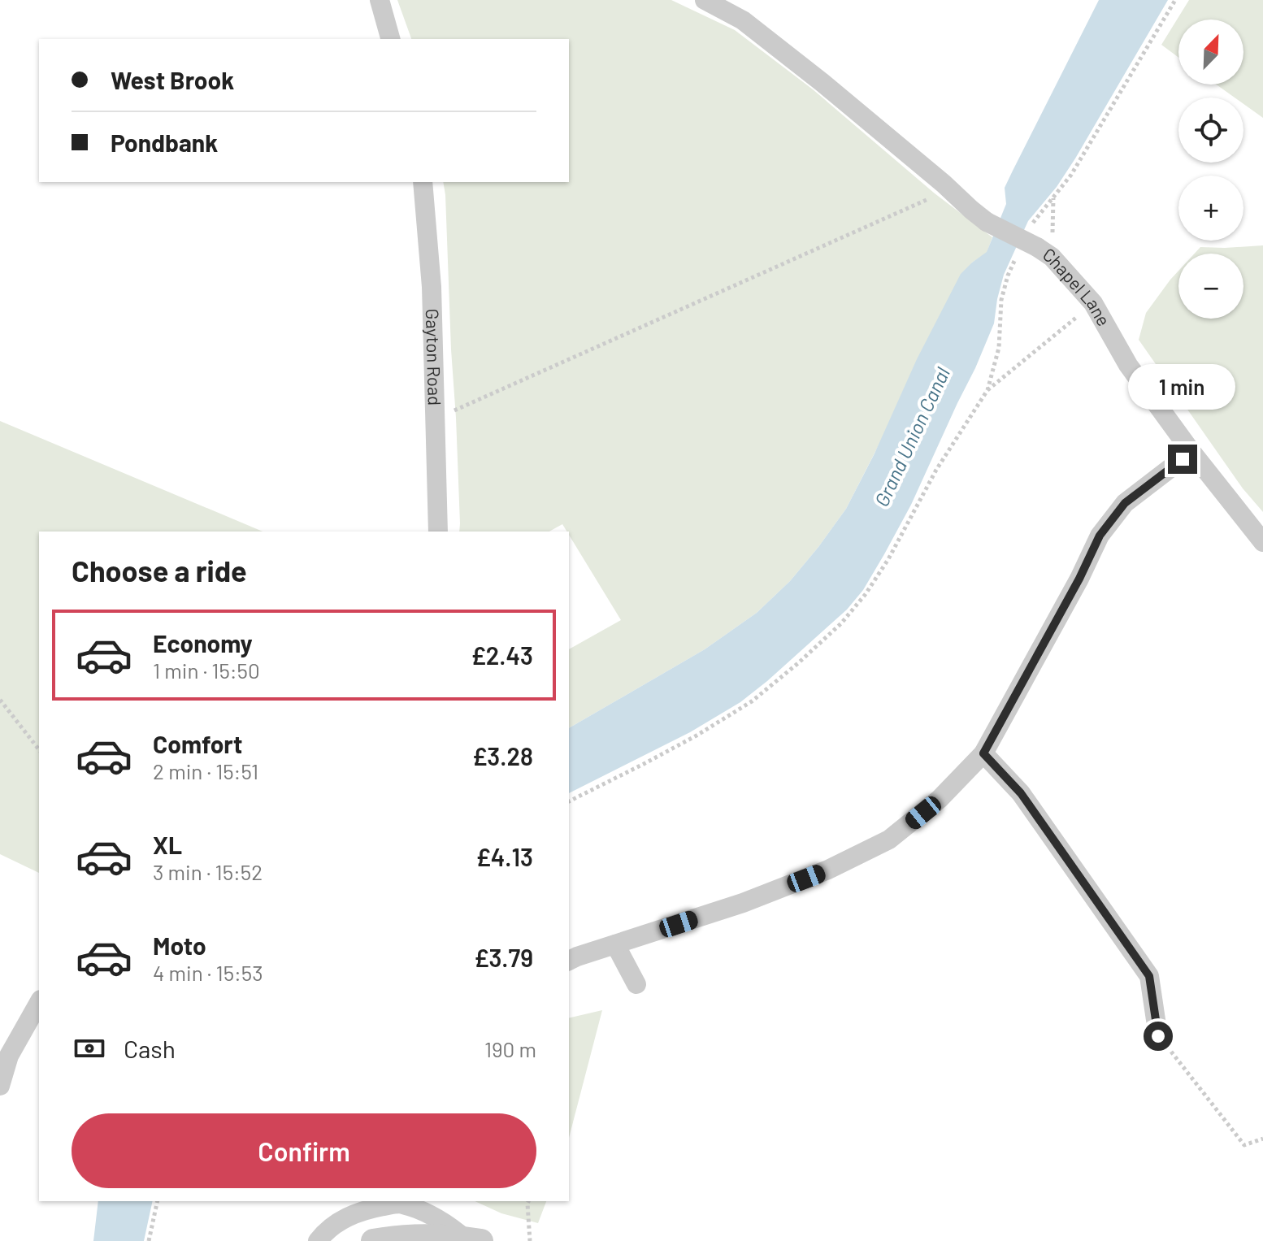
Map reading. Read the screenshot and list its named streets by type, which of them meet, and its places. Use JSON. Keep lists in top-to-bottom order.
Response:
{
  "streets": {
    "street": ["Chapel Lane", "Gayton Road"]
  },
  "water": ["Grand Union Canal"],
  "north": "top right",
  "page": {
    "map_buttons": ["+", "−"],
    "banner": ["West Brook", "Pondbank"],
    "bubble": "1 min",
    "heading": "Choose a ride",
    "list": [
      {
        "name": "Economy",
        "note": "1 min · 15:50",
        "value": "£2.43"
      },
      {
        "name": "Comfort",
        "note": "2 min · 15:51",
        "value": "£3.28"
      },
      {
        "name": "XL",
        "note": "3 min · 15:52",
        "value": "£4.13"
      },
      {
        "name": "Moto",
        "note": "4 min · 15:53",
        "value": "£3.79"
      }
    ],
    "pay": ["Cash", "190 m"],
    "buttons": "Confirm"
  }
}
